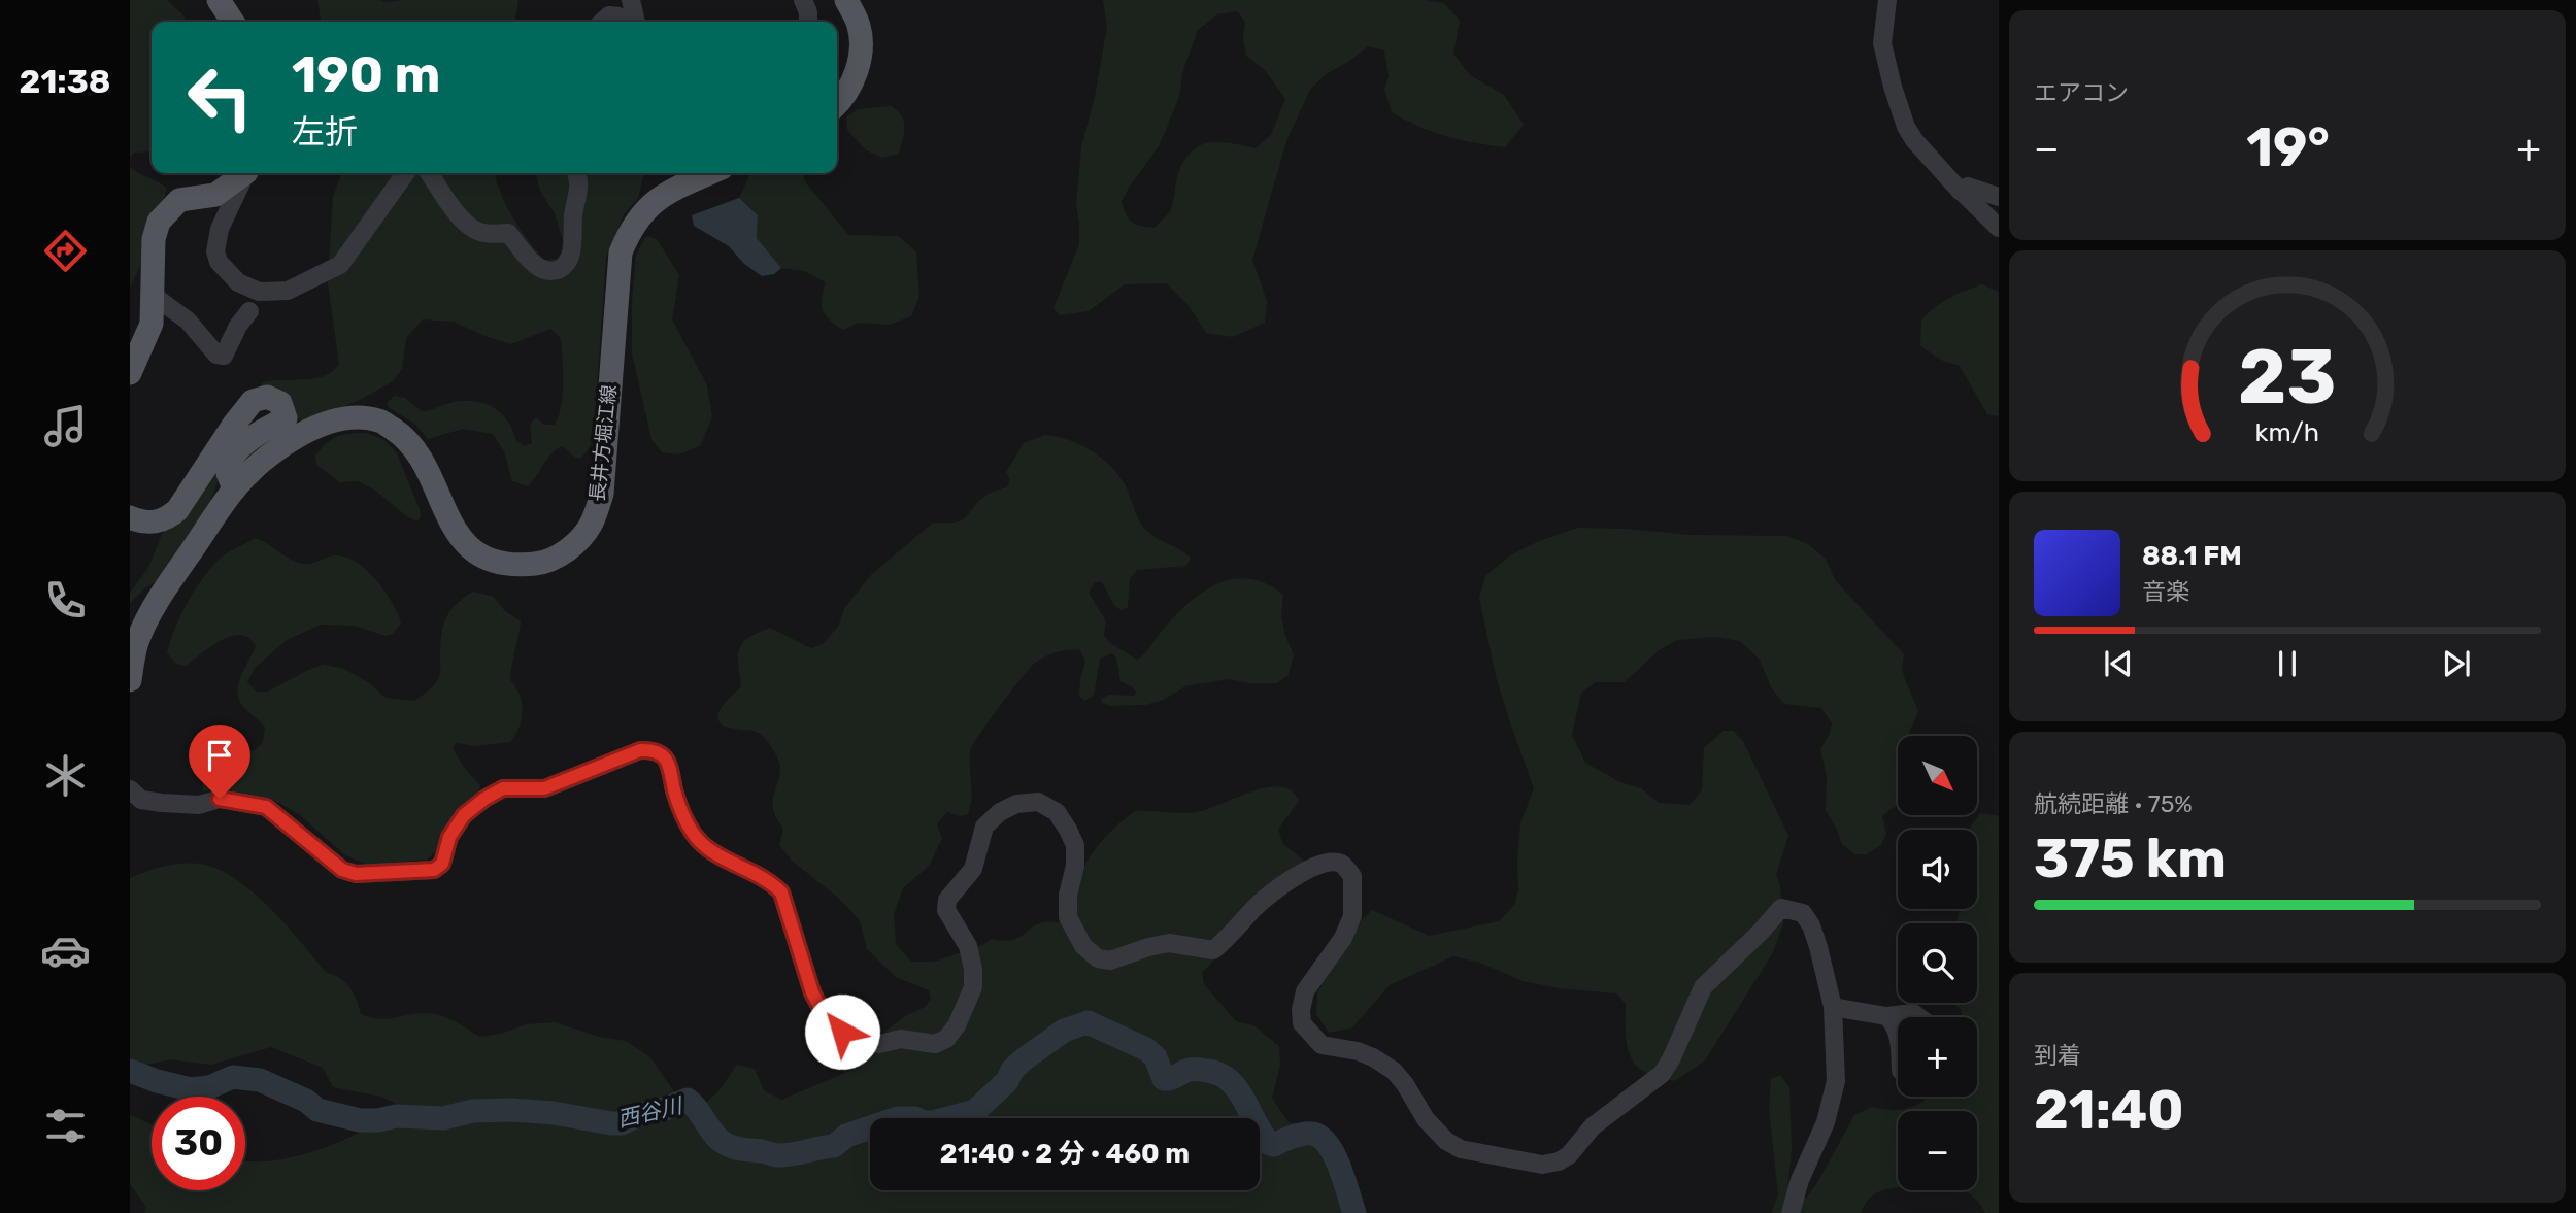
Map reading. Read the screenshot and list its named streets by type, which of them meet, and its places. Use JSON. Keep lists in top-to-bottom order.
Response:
{
  "streets": {
    "main road": ["長井方堀江線"]
  },
  "water": ["西谷川"],
  "north": "bottom right",
  "page": {
    "tabs": "21:38",
    "tile": [
      "エアコン",
      ["航続距離 · 75%", "375 km"],
      ["到着", "21:40"]
    ],
    "turn": ["190 m", "左折"],
    "heat": ["−", "19°", "+"],
    "song": ["88.1 FM", "音楽"],
    "map_buttons": ["+", "−"],
    "limit": "30",
    "trip": "21:40 · 2 分 · 460 m",
    "gauge": ["23", "km/h"]
  }
}
